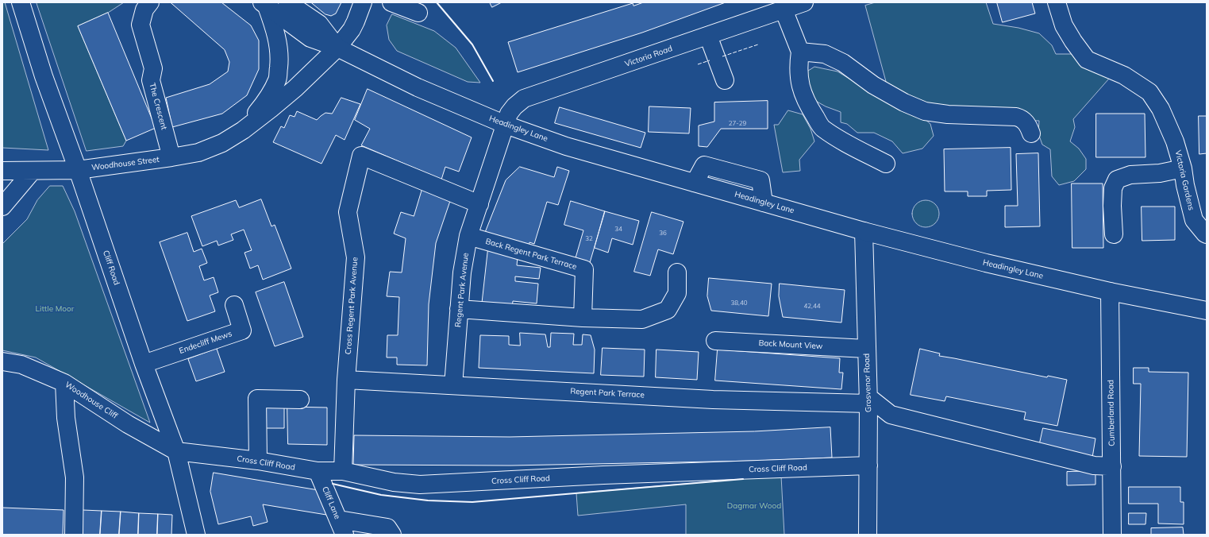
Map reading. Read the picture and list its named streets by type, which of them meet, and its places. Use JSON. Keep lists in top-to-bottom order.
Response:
{
  "streets": {
    "main road": [
      "Victoria Road",
      "The Crescent",
      "Headingley Lane",
      "Woodhouse Street",
      "Victoria Gardens",
      "Back Regent Park Terrace",
      "Cliff Road",
      "Regent Park Avenue",
      "Cross Regent Park Avenue",
      "Endecliff Mews",
      "Back Mount View",
      "Grosvenor Road",
      "Regent Park Terrace",
      "Woodhouse Cliff",
      "Cumberland Road",
      "Cross Cliff Road",
      "Cliff Lane"
    ]
  },
  "crossings": [
    ["Victoria Road", "Headingley Lane"],
    ["Victoria Road", "Regent Park Avenue"],
    ["The Crescent", "Woodhouse Street"],
    ["Headingley Lane", "Woodhouse Street"],
    ["Headingley Lane", "Regent Park Avenue"],
    ["Headingley Lane", "Grosvenor Road"],
    ["Headingley Lane", "Cumberland Road"],
    ["Woodhouse Street", "Cliff Road"],
    ["Back Regent Park Terrace", "Regent Park Avenue"],
    ["Cliff Road", "Endecliff Mews"],
    ["Cliff Road", "Woodhouse Cliff"],
    ["Cliff Road", "Cross Cliff Road"],
    ["Regent Park Avenue", "Cross Regent Park Avenue"],
    ["Regent Park Avenue", "Regent Park Terrace"],
    ["Cross Regent Park Avenue", "Regent Park Terrace"],
    ["Cross Regent Park Avenue", "Cross Cliff Road"],
    ["Back Mount View", "Grosvenor Road"],
    ["Grosvenor Road", "Regent Park Terrace"],
    ["Grosvenor Road", "Cross Cliff Road"],
    ["Woodhouse Cliff", "Cross Cliff Road"],
    ["Cross Cliff Road", "Cliff Lane"]
  ],
  "parks": ["Little Moor", "Dagmar Wood"],
  "house_numbers": [
    "27-29",
    "34",
    "36",
    "32",
    "38,40",
    "42,44"
  ]
}
